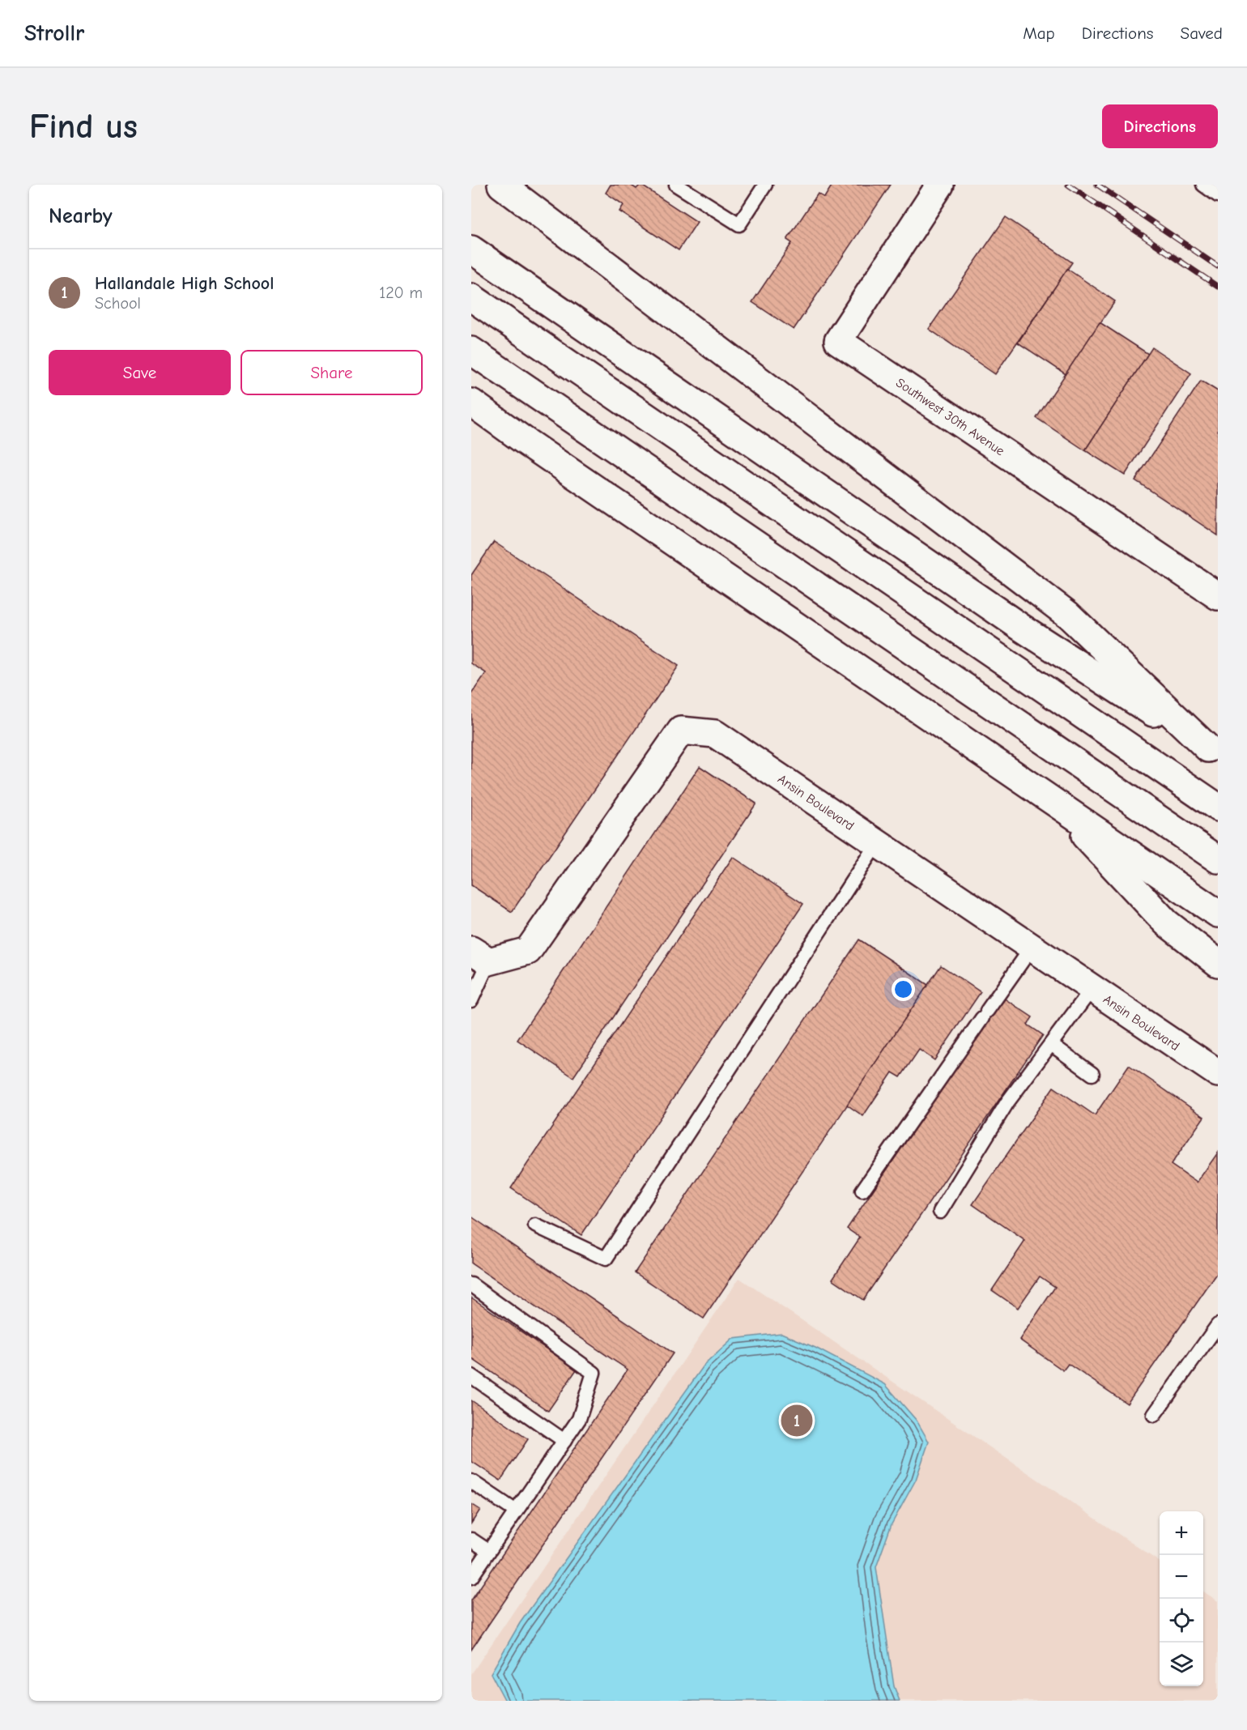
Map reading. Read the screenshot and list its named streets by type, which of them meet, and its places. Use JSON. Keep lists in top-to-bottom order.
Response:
{
  "streets": {
    "main road": ["Southwest 30th Avenue", "Ansin Boulevard"]
  },
  "page": {
    "header": "Strollr",
    "nav": ["Map", "Directions", "Saved"],
    "buttons": [
      "Directions",
      ["Save", "Share"]
    ],
    "title": "Find us",
    "heading": "Nearby",
    "list": [
      {
        "mark": "1",
        "name": "Hallandale High School",
        "note": "School",
        "value": "120 m"
      }
    ],
    "pins": "1",
    "map_buttons": ["+", "−"]
  }
}
